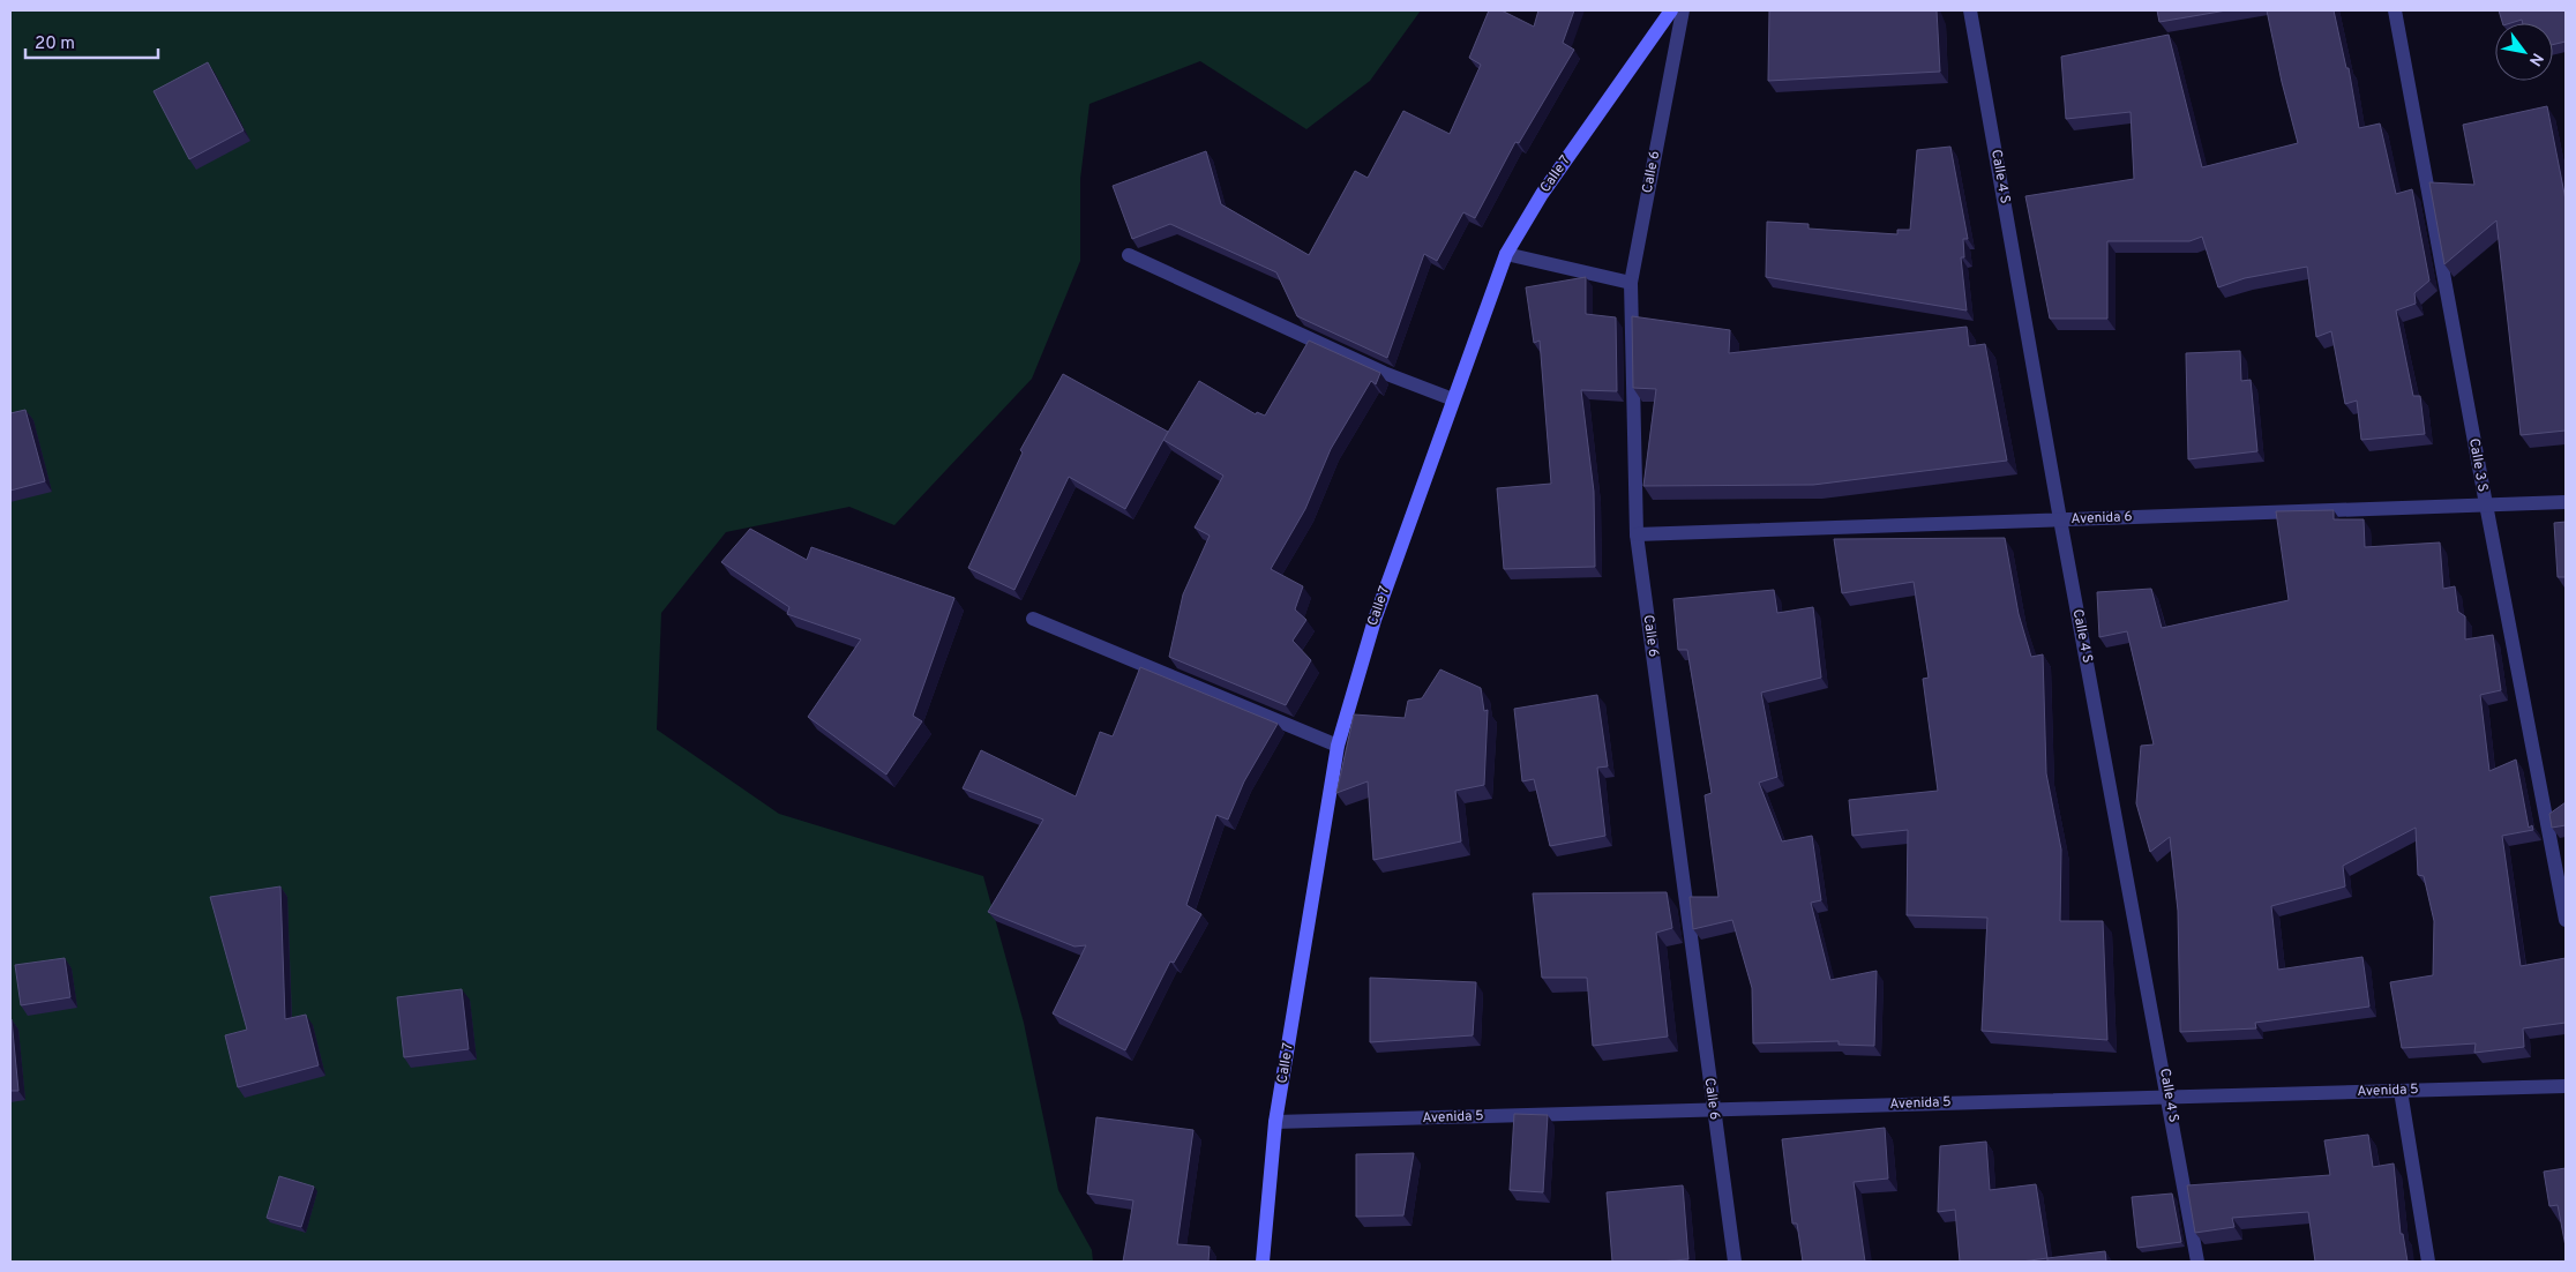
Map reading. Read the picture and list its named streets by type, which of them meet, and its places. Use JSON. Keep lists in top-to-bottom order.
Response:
{
  "streets": {
    "main road": ["Calle 7"],
    "street": [
      "Calle 6",
      "Calle 4 S",
      "Calle 3 S",
      "Avenida 6",
      "Avenida 5"
    ]
  },
  "crossings": [
    ["Calle 6", "Avenida 6"],
    ["Calle 6", "Avenida 5"],
    ["Calle 7", "Avenida 5"],
    ["Calle 4 S", "Avenida 6"],
    ["Calle 4 S", "Avenida 5"],
    ["Calle 3 S", "Avenida 6"]
  ],
  "scale_bar": "20 m",
  "north": "bottom right"
}
